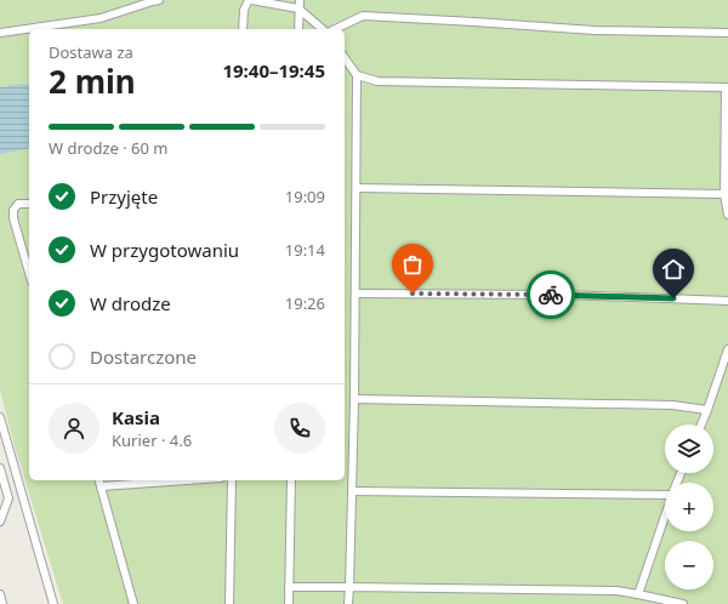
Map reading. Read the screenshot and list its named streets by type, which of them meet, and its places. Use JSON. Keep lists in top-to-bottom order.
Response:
{
  "page": {
    "heading": ["2 min", "Dostawa za", "19:40–19:45"],
    "panel": ["Kasia", "Kurier · 4.6"],
    "bar": "W drodze · 60 m",
    "list": [
      ["Przyjęte", "19:09"],
      ["W przygotowaniu", "19:14"],
      ["W drodze", "19:26"],
      "Dostarczone"
    ],
    "map_buttons": ["+", "−"]
  }
}
